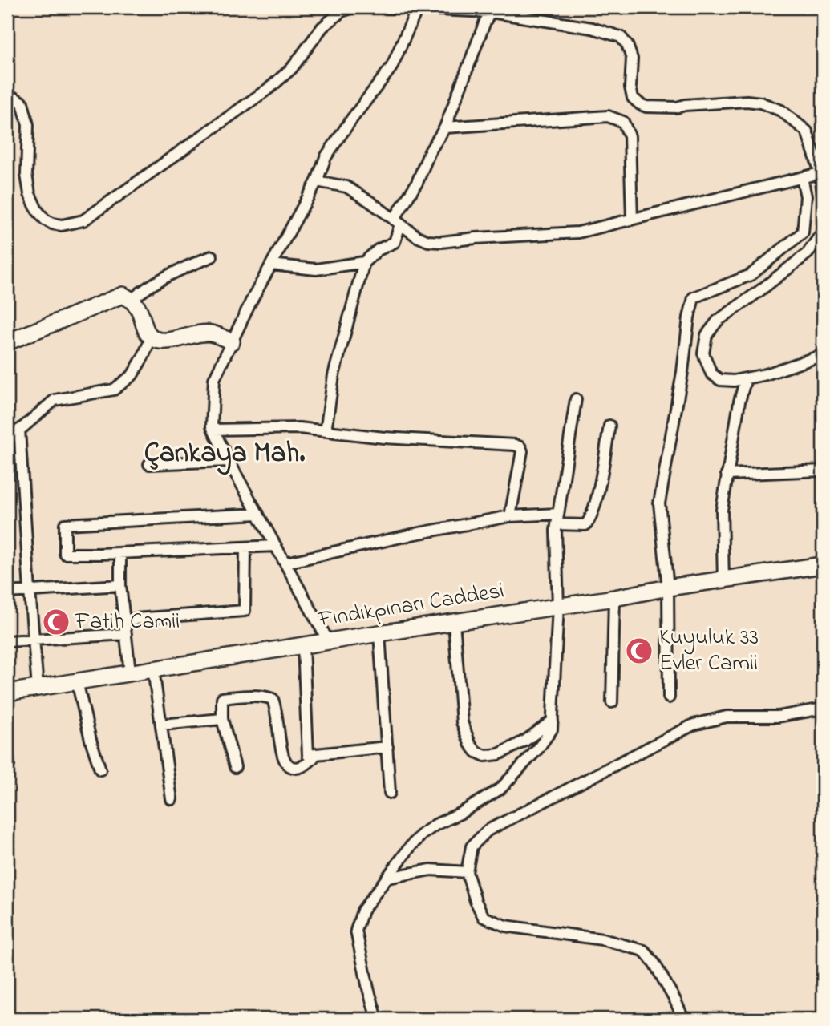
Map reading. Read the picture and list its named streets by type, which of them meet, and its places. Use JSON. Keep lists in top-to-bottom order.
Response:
{
  "streets": {
    "main road": ["Fındıkpınarı Caddesi"]
  },
  "districts": ["Çankaya Mah."],
  "places": {
    "mosque": ["Fatih Camii", "Kuyuluk 33 Evler Camii"]
  }
}
